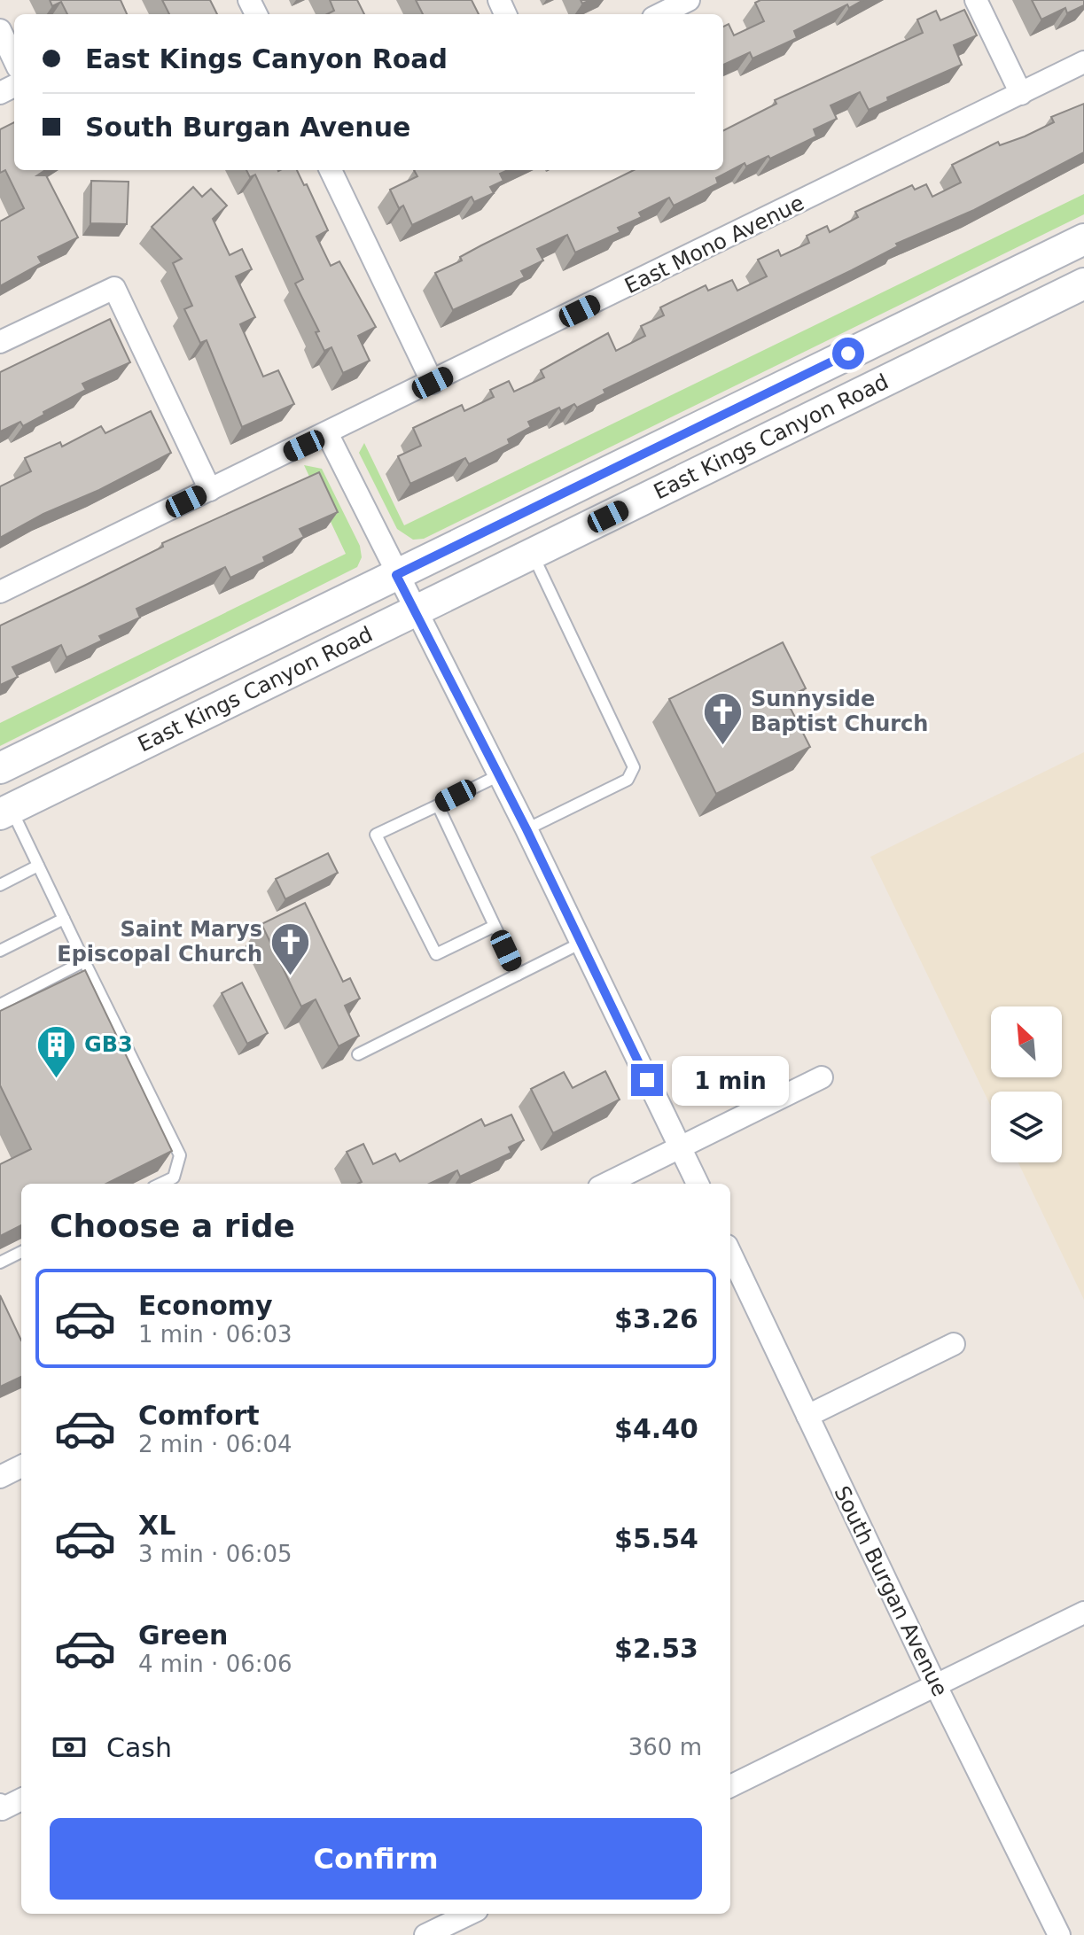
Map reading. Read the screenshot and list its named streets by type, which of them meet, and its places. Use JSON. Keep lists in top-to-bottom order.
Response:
{
  "streets": {
    "main road": ["East Kings Canyon Road"],
    "street": ["East Mono Avenue", "South Burgan Avenue"]
  },
  "places": {
    "church": ["Sunnyside Baptist Church", "Saint Marys Episcopal Church"],
    "building": ["GB3"]
  },
  "north": "top left",
  "page": {
    "banner": ["East Kings Canyon Road", "South Burgan Avenue"],
    "bubble": "1 min",
    "heading": "Choose a ride",
    "list": [
      {
        "name": "Economy",
        "note": "1 min · 06:03",
        "value": "$3.26"
      },
      {
        "name": "Comfort",
        "note": "2 min · 06:04",
        "value": "$4.40"
      },
      {
        "name": "XL",
        "note": "3 min · 06:05",
        "value": "$5.54"
      },
      {
        "name": "Green",
        "note": "4 min · 06:06",
        "value": "$2.53"
      }
    ],
    "pay": ["Cash", "360 m"],
    "buttons": "Confirm"
  }
}
